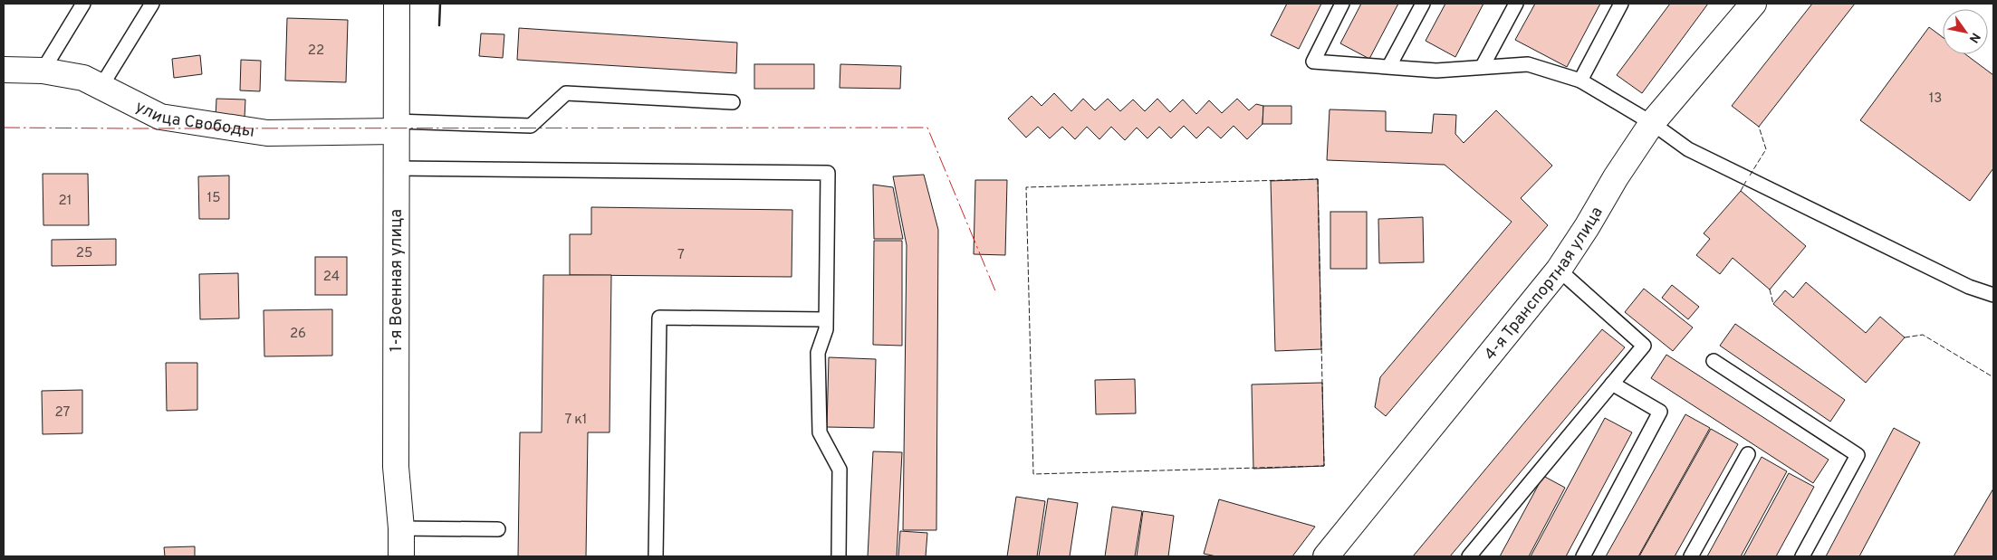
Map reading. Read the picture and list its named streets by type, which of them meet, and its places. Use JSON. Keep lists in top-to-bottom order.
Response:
{
  "streets": {
    "street": ["улица Свободы", "1-я Военная улица", "4-я Транспортная улица"]
  },
  "crossings": [
    ["улица Свободы", "1-я Военная улица"]
  ],
  "house_numbers": [
    "22",
    "13",
    "15",
    "21",
    "25",
    "7",
    "24",
    "26",
    "27",
    "7 к1"
  ],
  "north": "bottom right"
}
